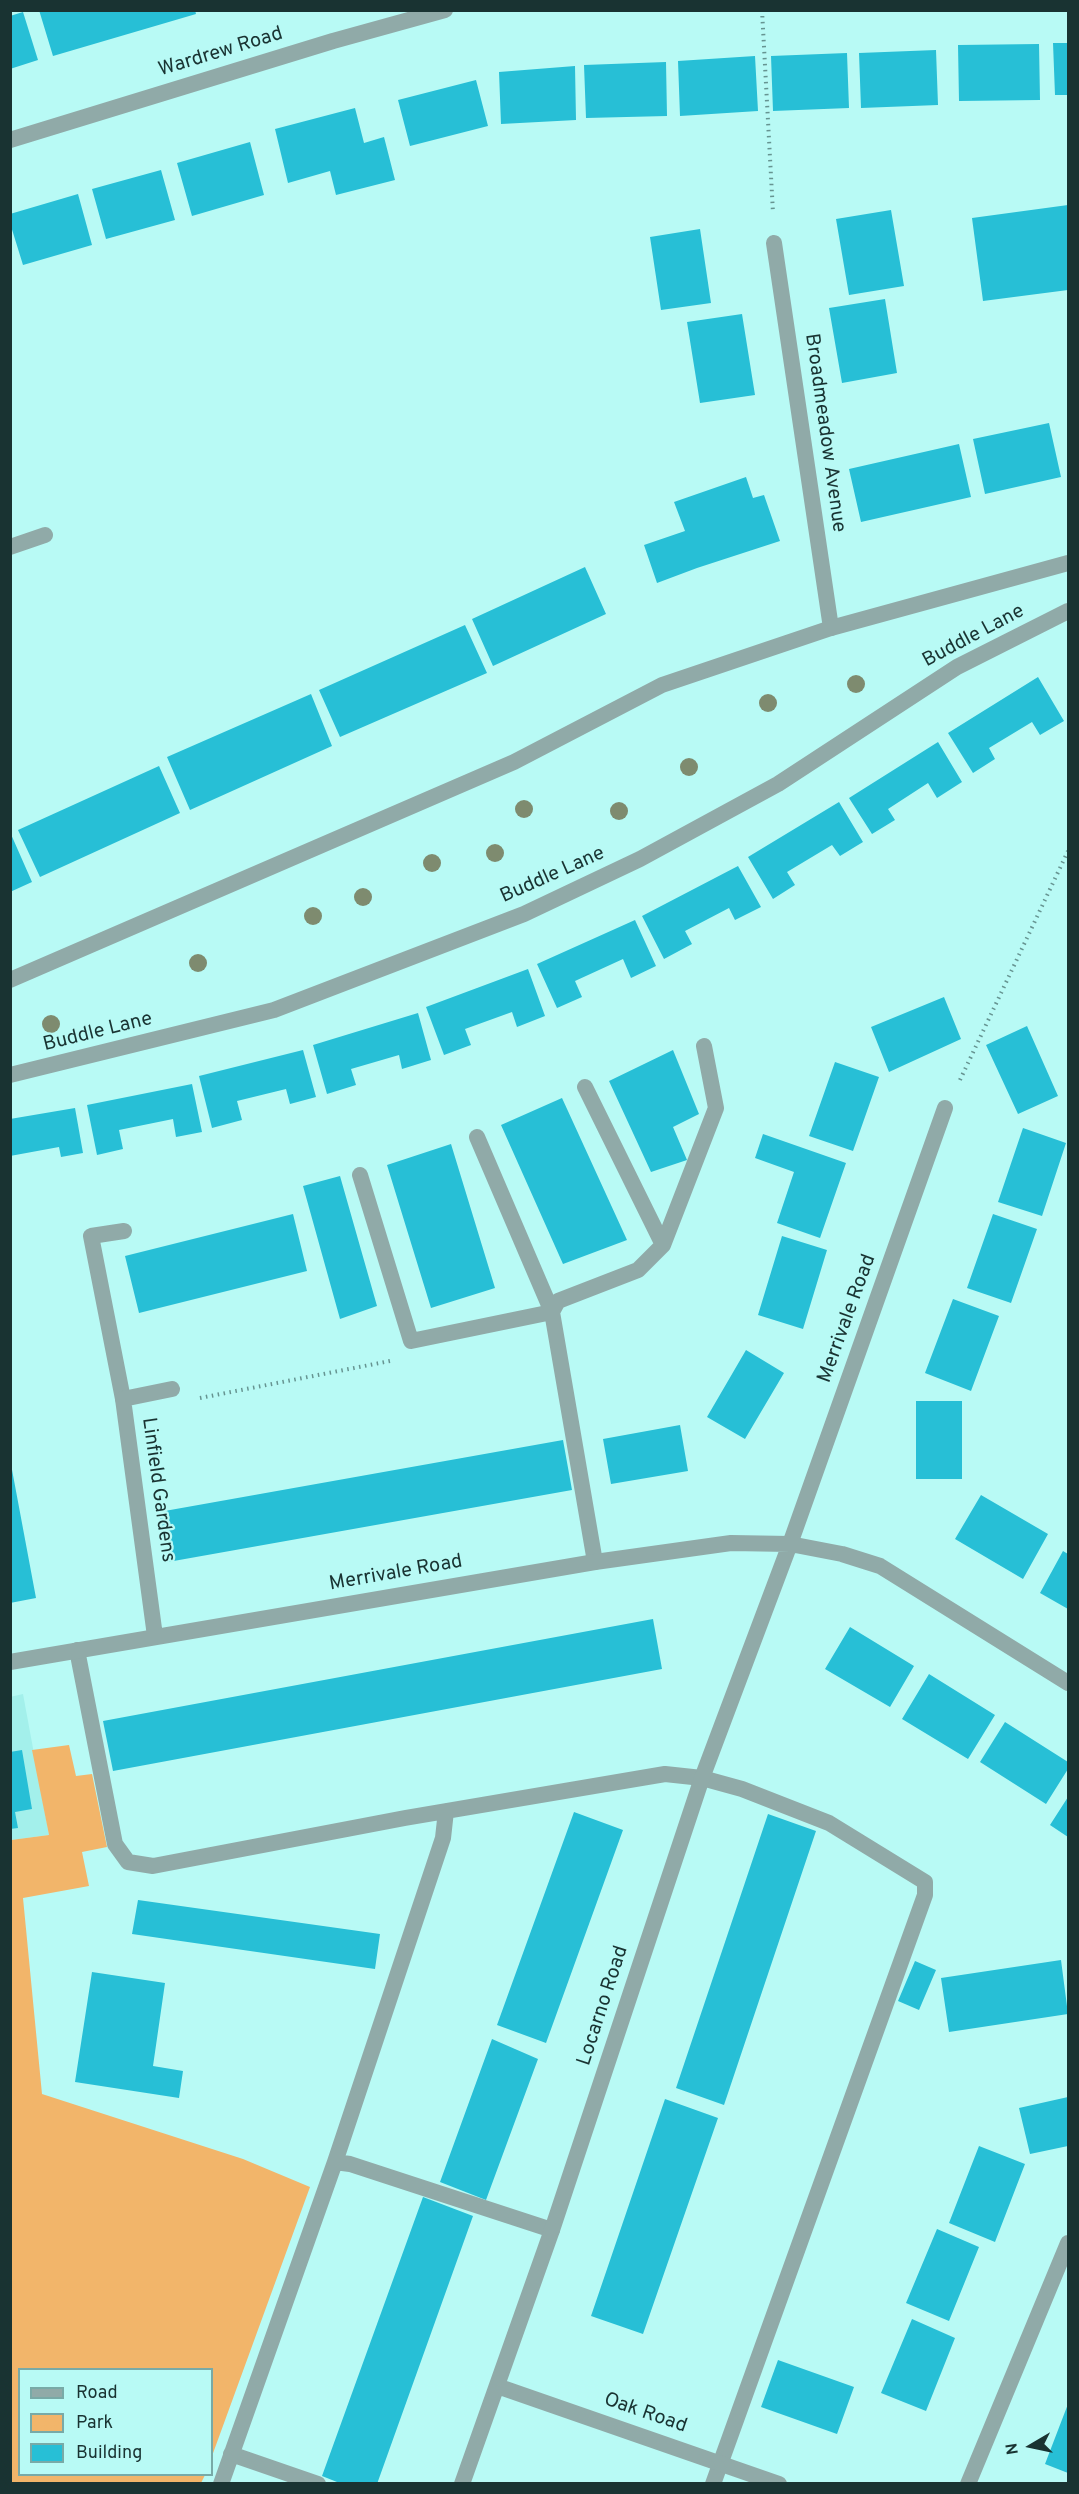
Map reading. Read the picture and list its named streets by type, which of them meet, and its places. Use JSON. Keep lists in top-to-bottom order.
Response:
{
  "streets": {
    "street": [
      "Wardrew Road",
      "Broadmeadow Avenue",
      "Buddle Lane",
      "Merrivale Road",
      "Linfield Gardens",
      "Locarno Road",
      "Oak Road"
    ]
  },
  "crossings": [
    ["Broadmeadow Avenue", "Buddle Lane"],
    ["Merrivale Road", "Linfield Gardens"],
    ["Merrivale Road", "Locarno Road"],
    ["Locarno Road", "Oak Road"]
  ],
  "legend": ["Road", "Park", "Building"],
  "north": "left"
}
